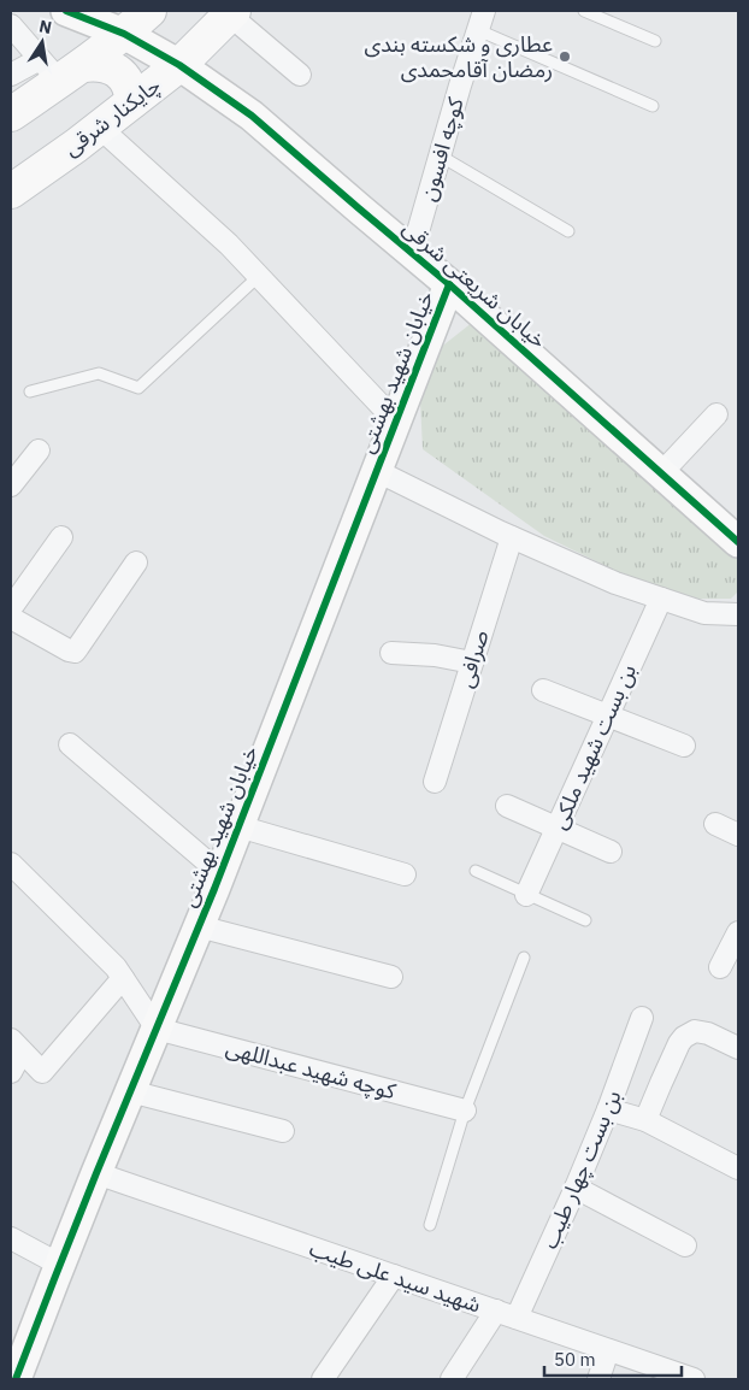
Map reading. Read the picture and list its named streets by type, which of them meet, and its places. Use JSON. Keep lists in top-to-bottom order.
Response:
{
  "streets": {
    "main road": ["چایکنار شرقی"],
    "street": [
      "كوچه افسون",
      "خیابان شریعتی شرقی",
      "خیابان شهید بهشتی",
      "صرافی",
      "بن بست شهید ملکی",
      "کوچه شهید عبداللهی",
      "بن بست چهار طیب",
      "شهید سید علی طیب"
    ]
  },
  "crossings": [
    ["چایکنار شرقی", "خیابان شریعتی شرقی"],
    ["كوچه افسون", "خیابان شریعتی شرقی"],
    ["خیابان شریعتی شرقی", "خیابان شهید بهشتی"],
    ["خیابان شهید بهشتی", "کوچه شهید عبداللهی"],
    ["خیابان شهید بهشتی", "شهید سید علی طیب"],
    ["بن بست چهار طیب", "شهید سید علی طیب"]
  ],
  "places": ["عطاری و شکسته بندی رمضان آقامحمدی"],
  "scale_bar": "50 m",
  "north": "top"
}
